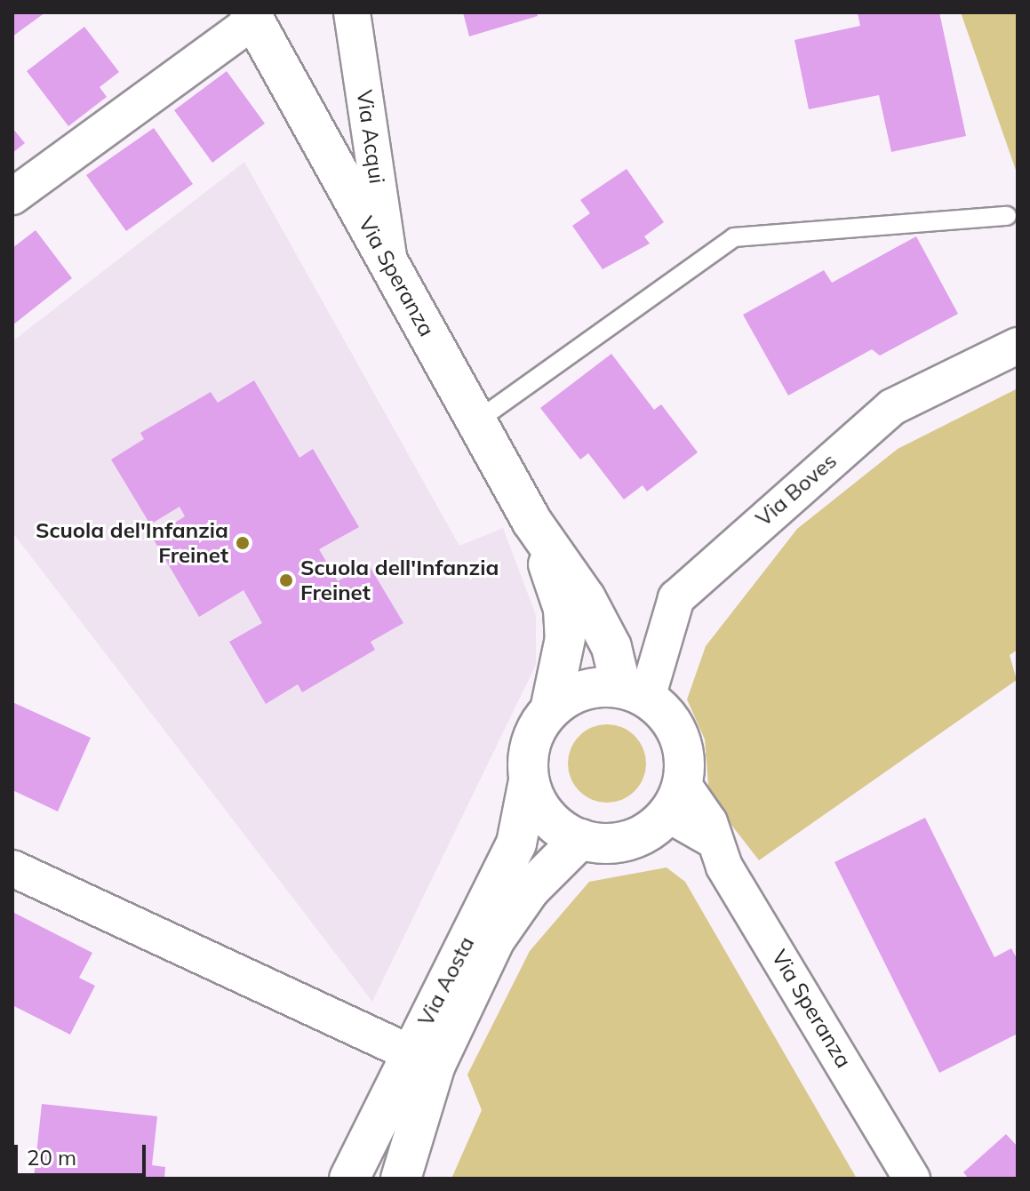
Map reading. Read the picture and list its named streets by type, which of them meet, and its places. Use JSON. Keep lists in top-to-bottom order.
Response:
{
  "streets": {
    "street": [
      "Via Acqui",
      "Via Speranza",
      "Via Boves",
      "Via Aosta"
    ]
  },
  "crossings": [
    ["Via Acqui", "Via Speranza"],
    ["Via Speranza", "Via Boves"],
    ["Via Speranza", "Via Aosta"],
    ["Via Boves", "Via Aosta"]
  ],
  "places": ["Scuola del'Infanzia Freinet", "Scuola dell'Infanzia Freinet"],
  "scale_bar": "20 m"
}
